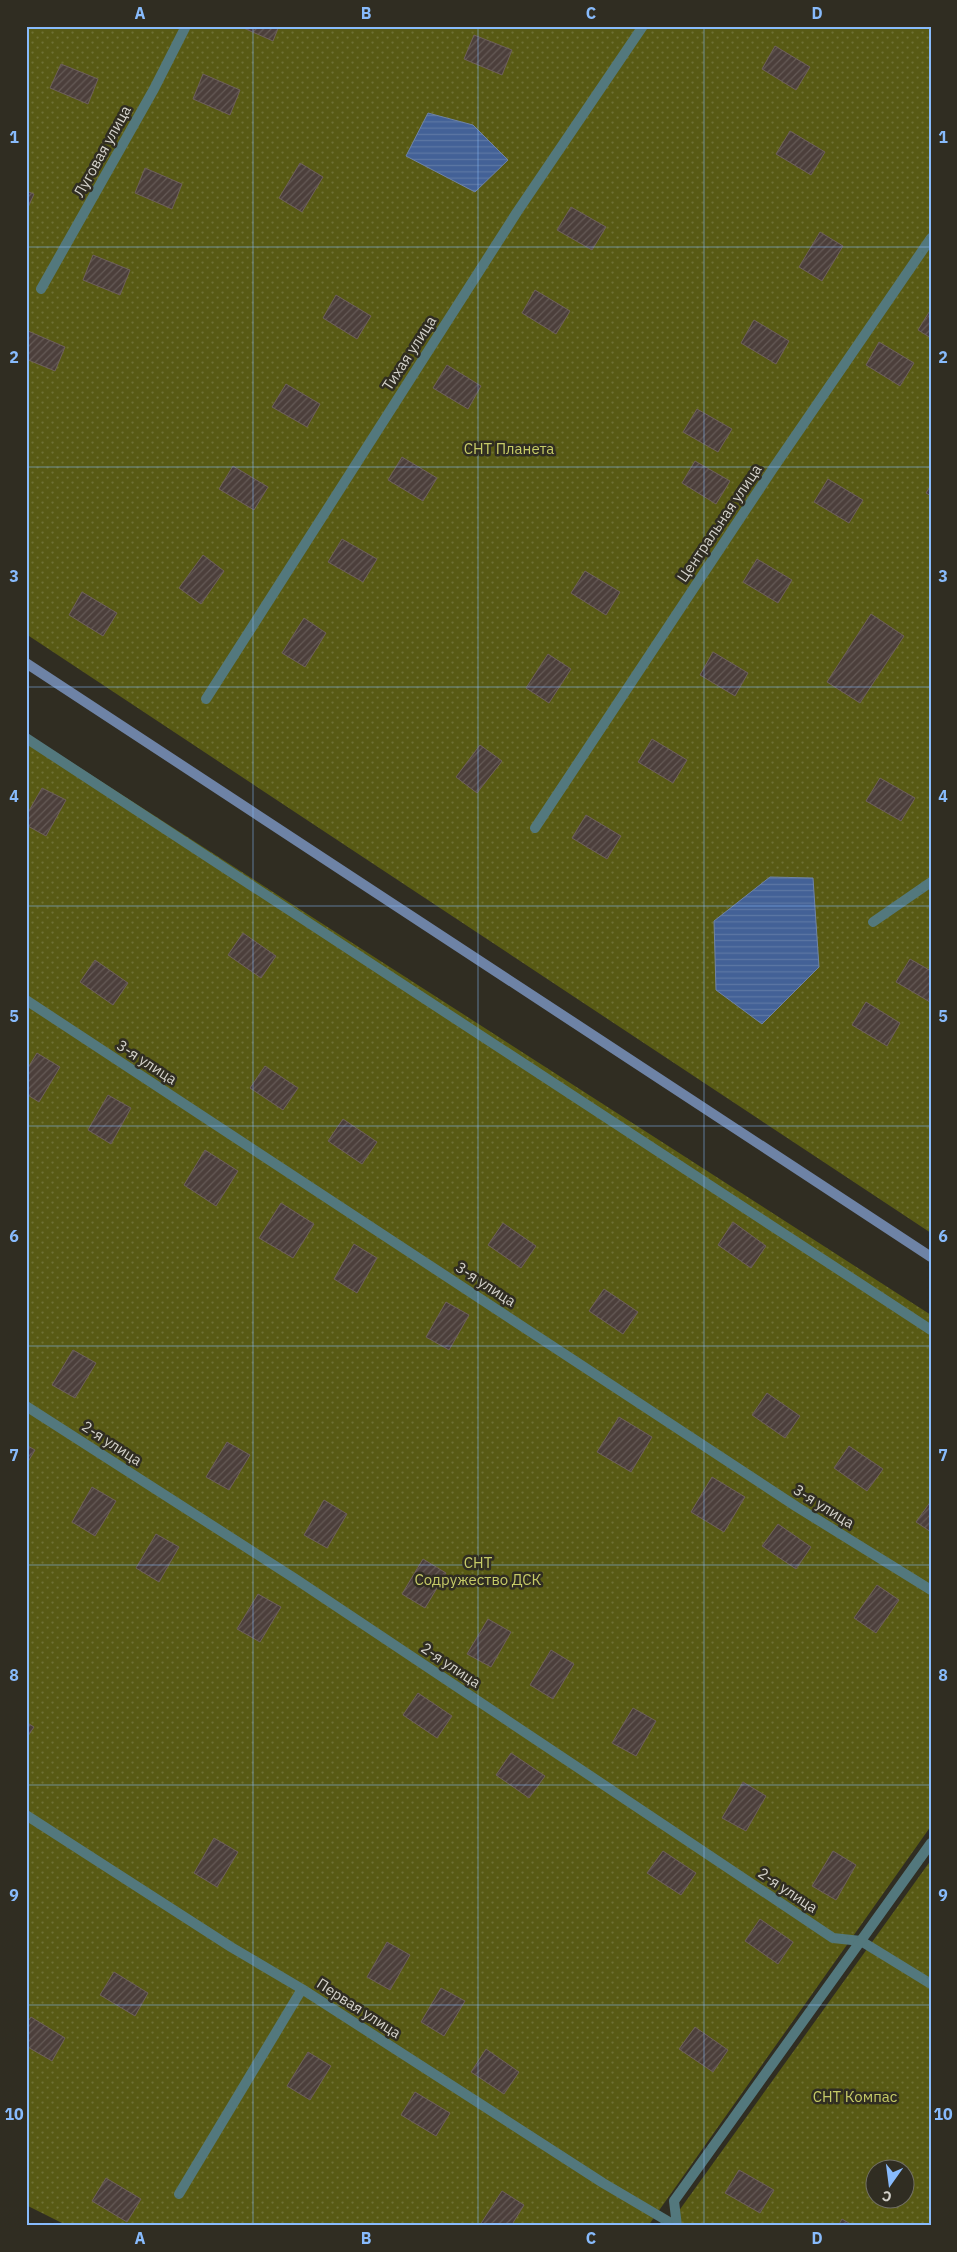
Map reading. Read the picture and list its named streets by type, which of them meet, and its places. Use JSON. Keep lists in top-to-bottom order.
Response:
{
  "streets": {
    "street": [
      "Луговая улица",
      "Тихая улица",
      "Центральная улица",
      "3-я улица",
      "2-я улица",
      "Первая улица"
    ]
  },
  "parks": ["СНТ Планета", "СНТ Содружество ДСК", "СНТ Компас"],
  "north": "bottom",
  "grid": {
    "columns": [
      "A",
      "B",
      "C",
      "D"
    ],
    "rows": [
      "1",
      "2",
      "3",
      "4",
      "5",
      "6",
      "7",
      "8",
      "9",
      "10"
    ]
  }
}
